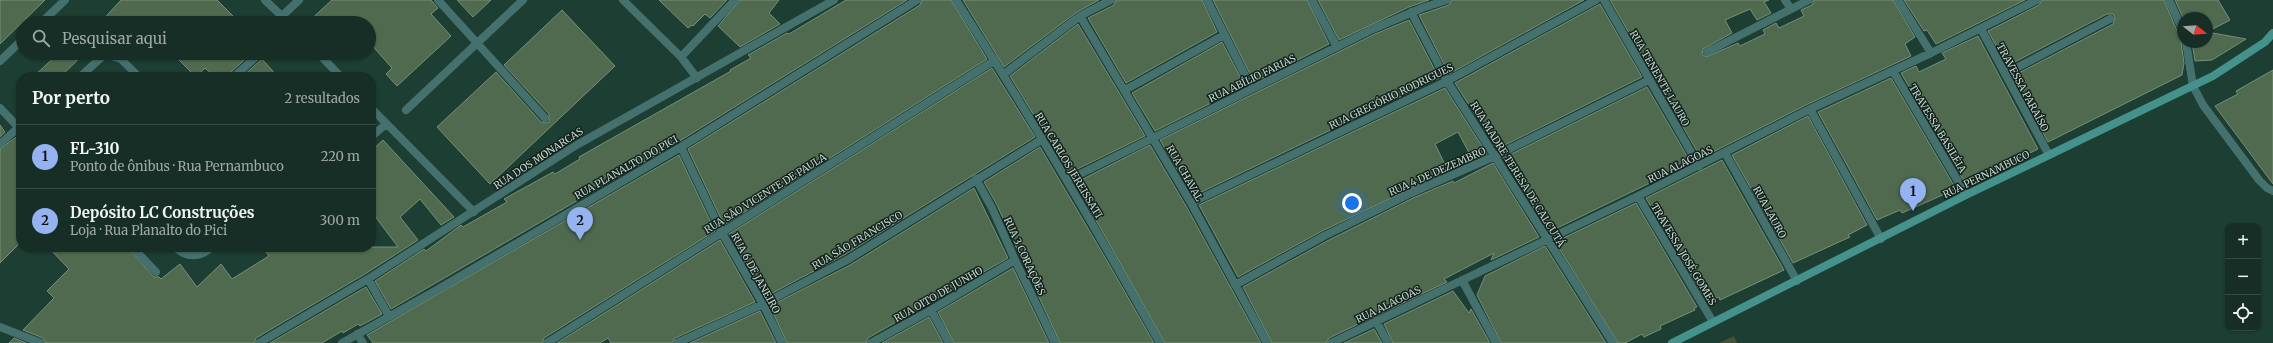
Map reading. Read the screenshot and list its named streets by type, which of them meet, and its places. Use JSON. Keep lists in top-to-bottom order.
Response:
{
  "streets": {
    "street": [
      "RUA ABÍLIO FARIAS",
      "RUA TENENTE LAURO",
      "TRAVESSA PARAÍSO",
      "RUA GREGÓRIO RODRIGUES",
      "TRAVESSA BASILÉIA",
      "RUA DOS MONARCAS",
      "RUA ALAGOAS",
      "RUA CARLOS JEREISSATI",
      "RUA PLANALTO DO PICI",
      "RUA 4 DE DEZEMBRO",
      "RUA CHAVAL",
      "RUA MADRE TERESA DE CALCUTÁ",
      "RUA PERNAMBUCO",
      "RUA SÃO VICENTE DE PAULA",
      "RUA LAURO",
      "RUA SÃO FRANCISCO",
      "TRAVESSA JOSÉ GOMES",
      "RUA 3 CORAÇÕES",
      "RUA 6 DE JANEIRO",
      "RUA OITO DE JUNHO"
    ]
  },
  "crossings": [
    ["RUA ABÍLIO FARIAS", "RUA CARLOS JEREISSATI"],
    ["RUA ABÍLIO FARIAS", "RUA CHAVAL"],
    ["RUA ABÍLIO FARIAS", "RUA MADRE TERESA DE CALCUTÁ"],
    ["RUA TENENTE LAURO", "RUA ALAGOAS"],
    ["RUA TENENTE LAURO", "RUA 4 DE DEZEMBRO"],
    ["TRAVESSA PARAÍSO", "RUA ALAGOAS"],
    ["TRAVESSA PARAÍSO", "RUA PERNAMBUCO"],
    ["RUA GREGÓRIO RODRIGUES", "RUA CHAVAL"],
    ["RUA GREGÓRIO RODRIGUES", "RUA MADRE TERESA DE CALCUTÁ"],
    ["TRAVESSA BASILÉIA", "RUA ALAGOAS"],
    ["TRAVESSA BASILÉIA", "RUA PERNAMBUCO"],
    ["RUA ALAGOAS", "RUA MADRE TERESA DE CALCUTÁ"],
    ["RUA ALAGOAS", "RUA LAURO"],
    ["RUA ALAGOAS", "TRAVESSA JOSÉ GOMES"],
    ["RUA CARLOS JEREISSATI", "RUA SÃO VICENTE DE PAULA"],
    ["RUA CARLOS JEREISSATI", "RUA SÃO FRANCISCO"],
    ["RUA PLANALTO DO PICI", "RUA 6 DE JANEIRO"],
    ["RUA 4 DE DEZEMBRO", "RUA CHAVAL"],
    ["RUA 4 DE DEZEMBRO", "RUA MADRE TERESA DE CALCUTÁ"],
    ["RUA PERNAMBUCO", "RUA LAURO"],
    ["RUA PERNAMBUCO", "TRAVESSA JOSÉ GOMES"],
    ["RUA SÃO VICENTE DE PAULA", "RUA 6 DE JANEIRO"],
    ["RUA SÃO FRANCISCO", "RUA 3 CORAÇÕES"],
    ["RUA SÃO FRANCISCO", "RUA 6 DE JANEIRO"],
    ["RUA 3 CORAÇÕES", "RUA OITO DE JUNHO"]
  ],
  "north": "right",
  "page": {
    "search": "Pesquisar aqui",
    "heading": ["Por perto", "2 resultados"],
    "list": [
      {
        "mark": "1",
        "name": "FL-310",
        "note": "Ponto de ônibus · Rua Pernambuco",
        "value": "220 m"
      },
      {
        "mark": "2",
        "name": "Depósito LC Construções",
        "note": "Loja · Rua Planalto do Pici",
        "value": "300 m"
      }
    ],
    "pins": ["1", "2"],
    "map_buttons": ["+", "−"]
  }
}
